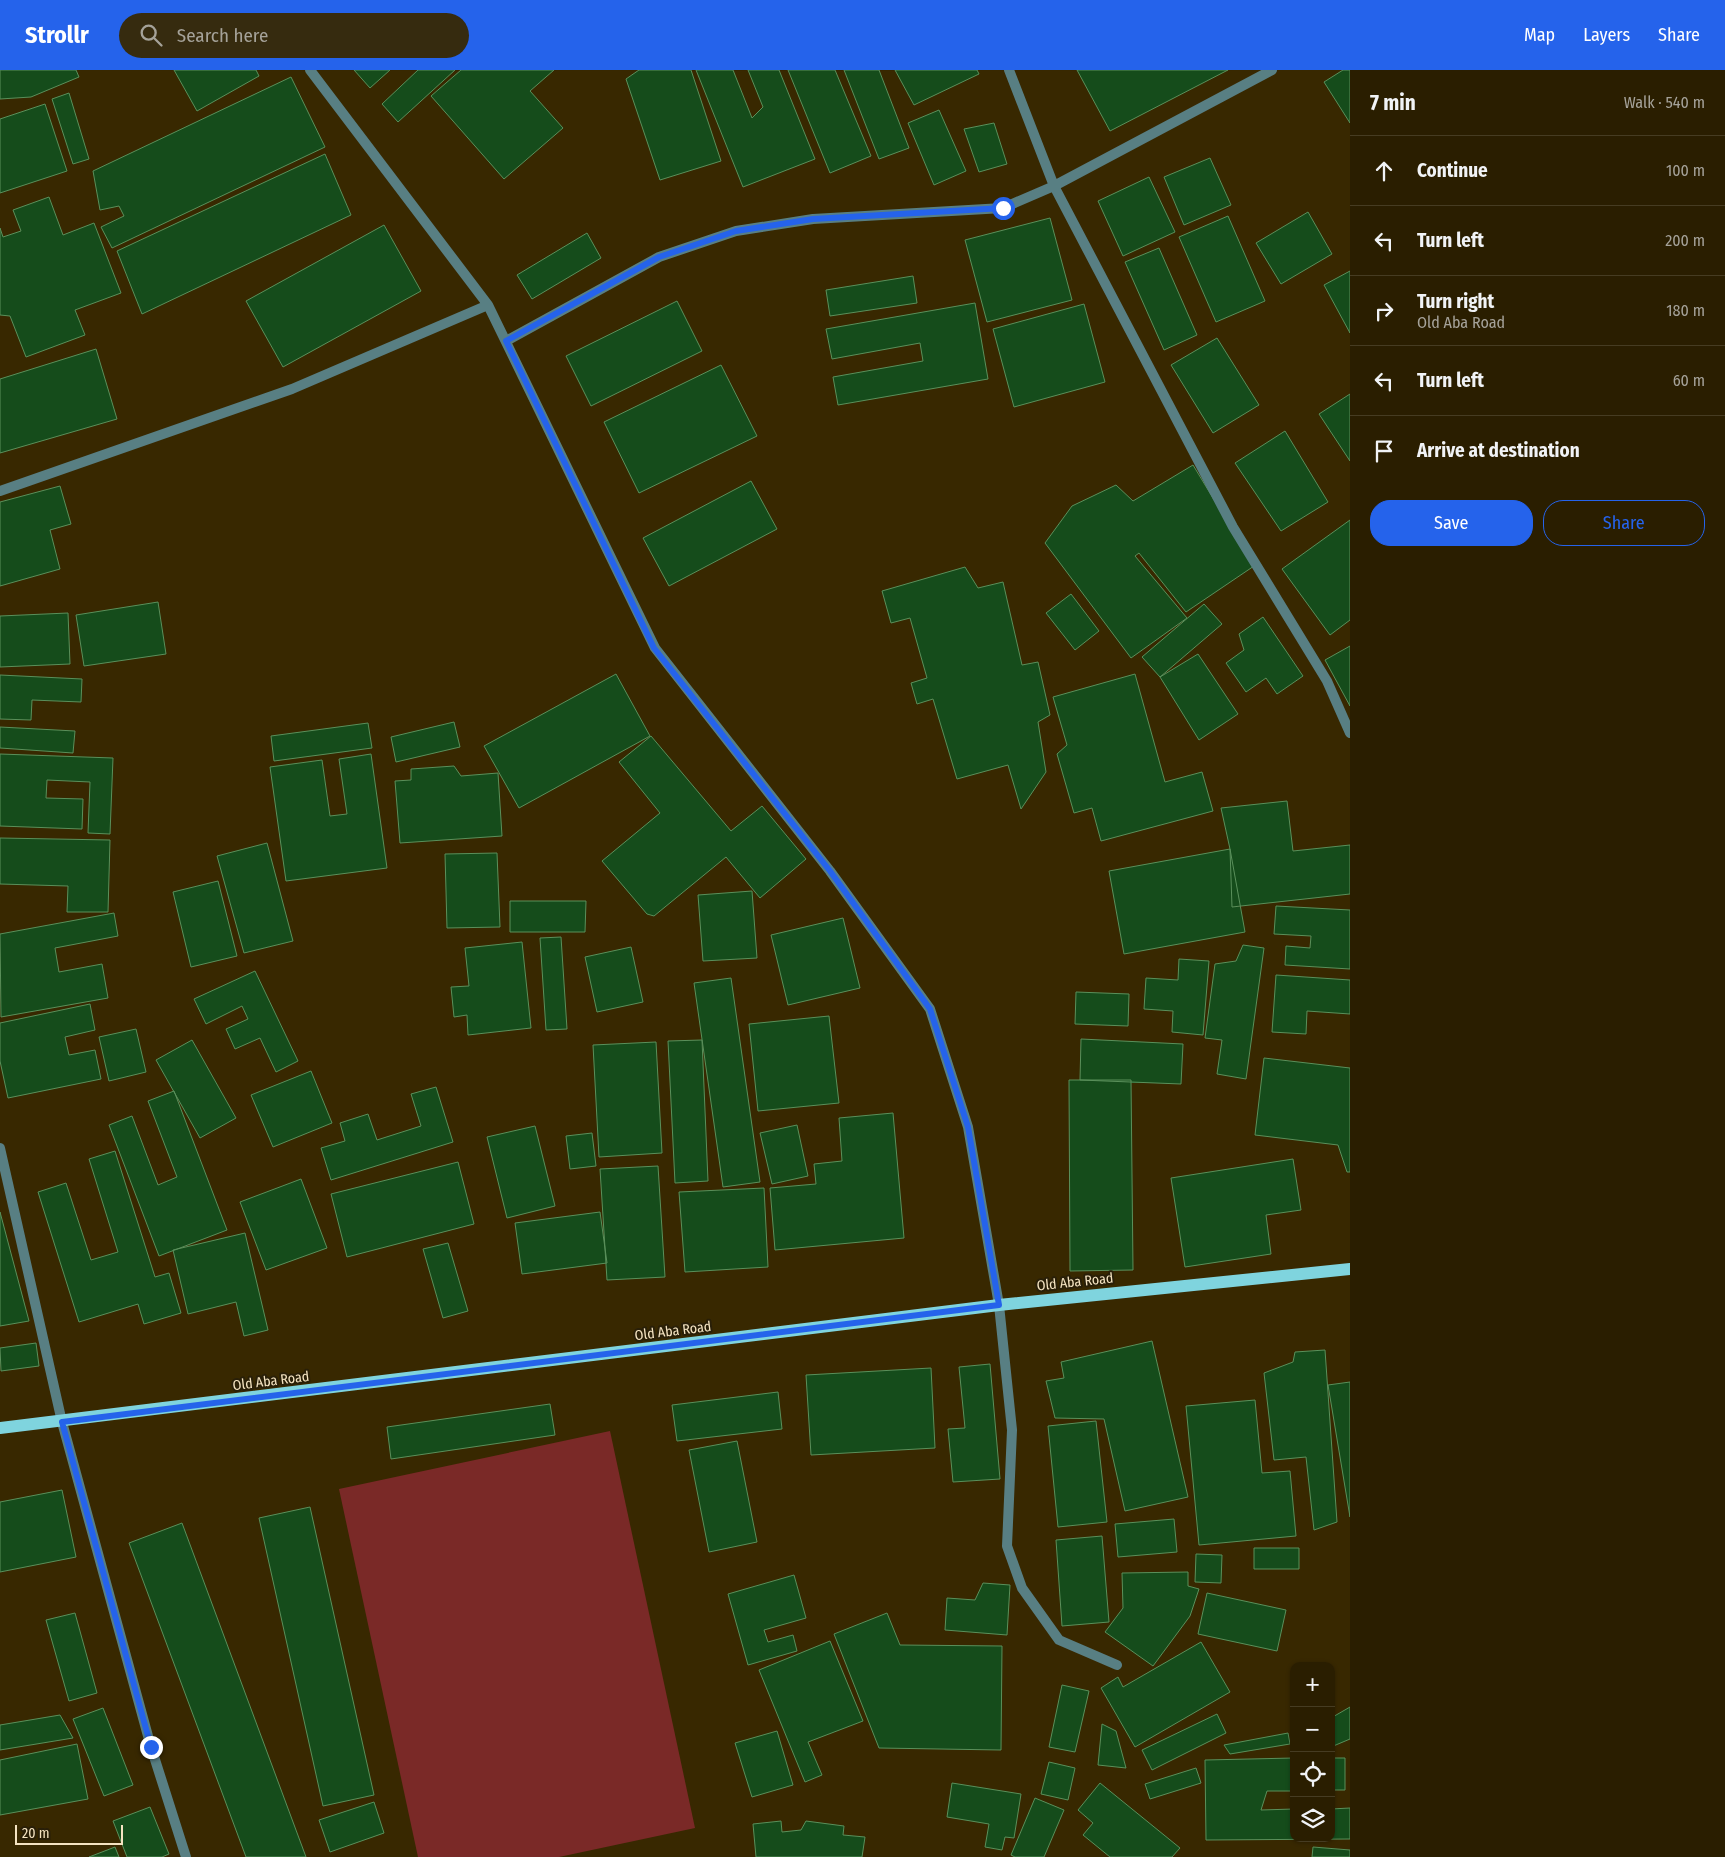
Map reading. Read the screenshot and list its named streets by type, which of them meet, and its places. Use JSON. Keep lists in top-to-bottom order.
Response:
{
  "streets": {
    "main road": ["Old Aba Road"]
  },
  "scale_bar": "20 m",
  "page": {
    "header": "Strollr",
    "search": "Search here",
    "nav": ["Map", "Layers", "Share"],
    "heading": ["7 min", "Walk · 540 m"],
    "list": [
      ["Continue", "100 m"],
      ["Turn left", "200 m"],
      ["Turn right", "Old Aba Road", "180 m"],
      ["Turn left", "60 m"],
      "Arrive at destination"
    ],
    "buttons": ["Save", "Share"],
    "map_buttons": ["+", "−"],
    "scale": "20 m"
  }
}
